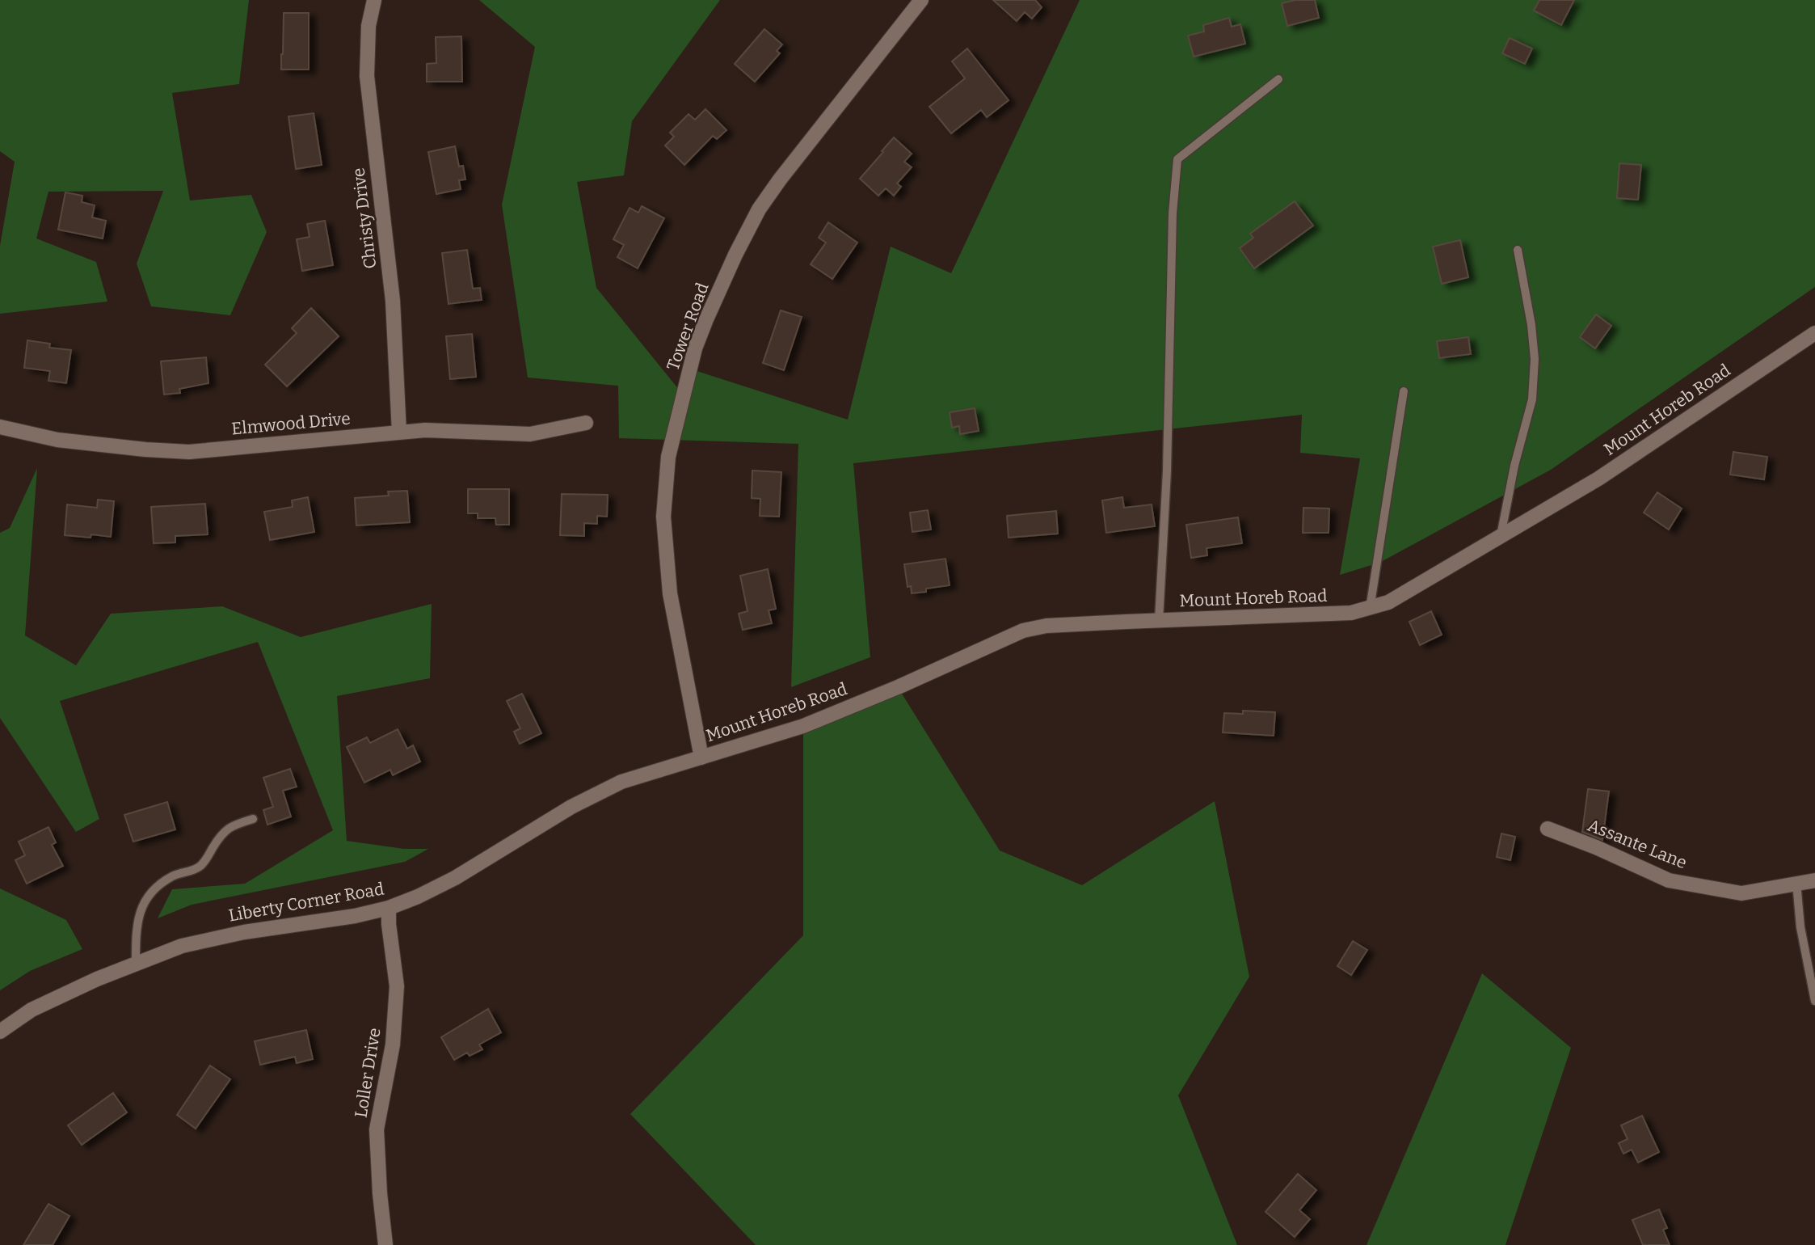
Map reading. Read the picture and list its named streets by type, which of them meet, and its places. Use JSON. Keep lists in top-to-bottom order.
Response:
{
  "streets": {
    "street": [
      "Christy Drive",
      "Tower Road",
      "Mount Horeb Road",
      "Elmwood Drive",
      "Assante Lane",
      "Liberty Corner Road",
      "Loller Drive"
    ]
  },
  "crossings": [
    ["Christy Drive", "Elmwood Drive"],
    ["Tower Road", "Mount Horeb Road"],
    ["Mount Horeb Road", "Liberty Corner Road"],
    ["Liberty Corner Road", "Loller Drive"]
  ]
}
